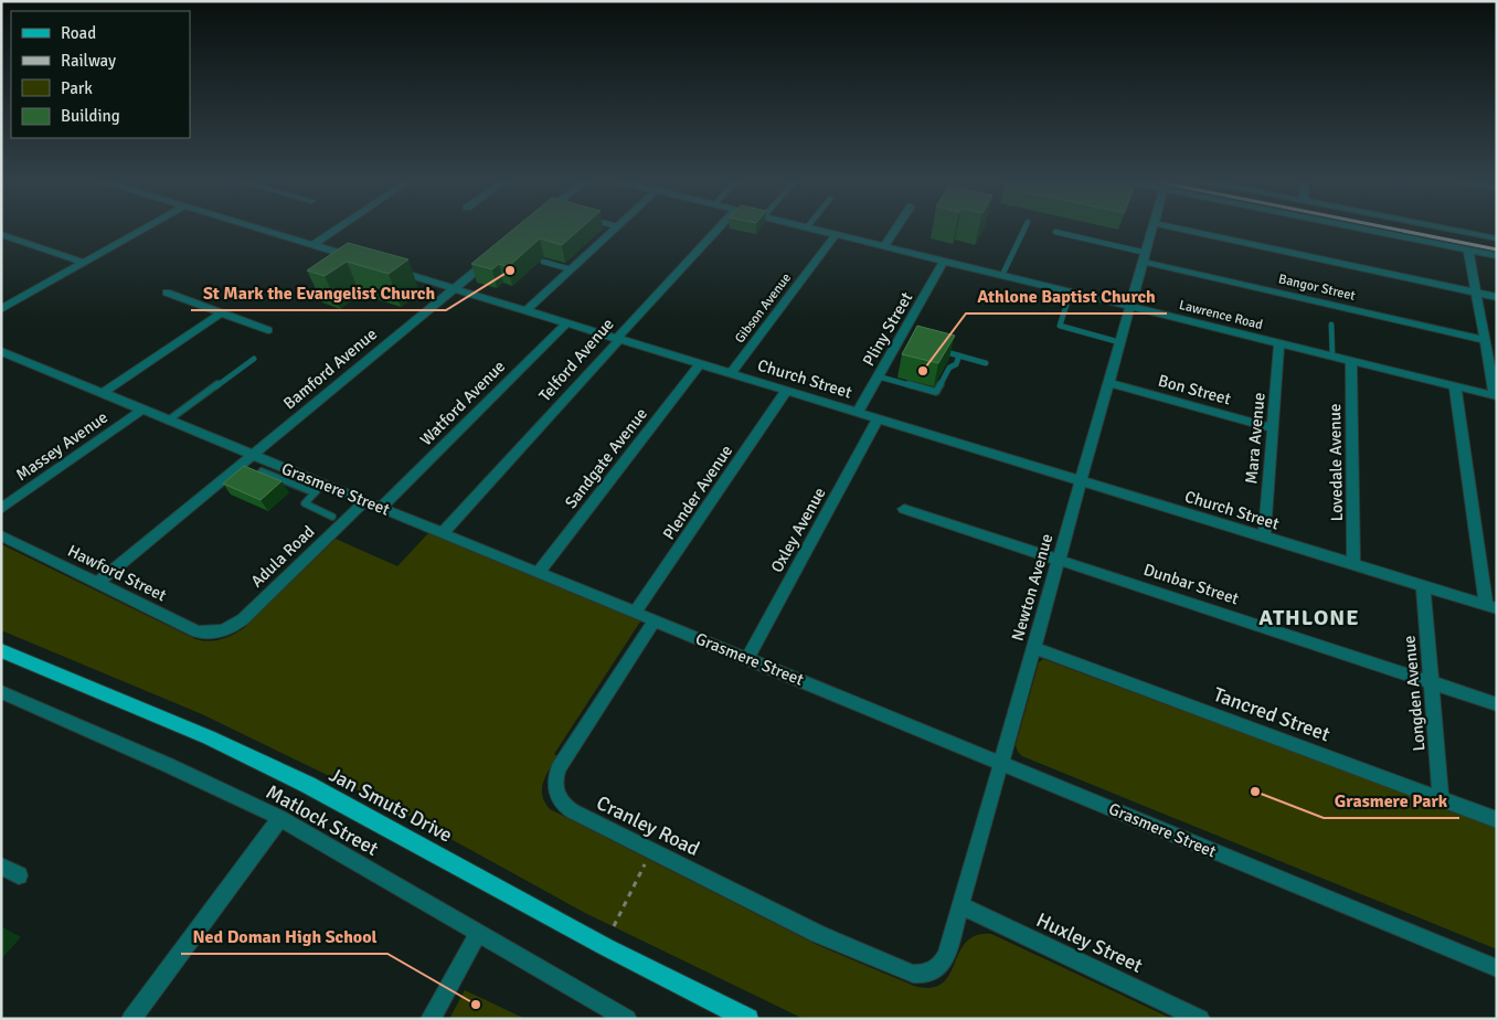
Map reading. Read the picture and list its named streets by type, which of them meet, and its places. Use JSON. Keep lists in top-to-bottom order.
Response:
{
  "streets": {
    "main road": ["Jan Smuts Drive"],
    "street": [
      "Bangor Street",
      "Gibson Avenue",
      "Lawrence Road",
      "Pliny Street",
      "Telford Avenue",
      "Bamford Avenue",
      "Church Street",
      "Bon Street",
      "Watford Avenue",
      "Mara Avenue",
      "Massey Avenue",
      "Sandgate Avenue",
      "Lovedale Avenue",
      "Grasmere Street",
      "Plender Avenue",
      "Oxley Avenue",
      "Adula Road",
      "Hawford Street",
      "Dunbar Street",
      "Newton Avenue",
      "Longden Avenue",
      "Tancred Street",
      "Matlock Street",
      "Cranley Road",
      "Huxley Street"
    ]
  },
  "crossings": [
    ["Bangor Street", "Newton Avenue"],
    ["Gibson Avenue", "Lawrence Road"],
    ["Gibson Avenue", "Church Street"],
    ["Lawrence Road", "Pliny Street"],
    ["Lawrence Road", "Mara Avenue"],
    ["Lawrence Road", "Lovedale Avenue"],
    ["Lawrence Road", "Newton Avenue"],
    ["Pliny Street", "Church Street"],
    ["Telford Avenue", "Church Street"],
    ["Telford Avenue", "Grasmere Street"],
    ["Bamford Avenue", "Church Street"],
    ["Bamford Avenue", "Grasmere Street"],
    ["Bamford Avenue", "Hawford Street"],
    ["Church Street", "Watford Avenue"],
    ["Church Street", "Mara Avenue"],
    ["Church Street", "Sandgate Avenue"],
    ["Church Street", "Lovedale Avenue"],
    ["Church Street", "Plender Avenue"],
    ["Church Street", "Oxley Avenue"],
    ["Church Street", "Newton Avenue"],
    ["Church Street", "Longden Avenue"],
    ["Bon Street", "Mara Avenue"],
    ["Bon Street", "Newton Avenue"],
    ["Watford Avenue", "Grasmere Street"],
    ["Massey Avenue", "Grasmere Street"],
    ["Sandgate Avenue", "Grasmere Street"],
    ["Grasmere Street", "Plender Avenue"],
    ["Grasmere Street", "Oxley Avenue"],
    ["Grasmere Street", "Adula Road"],
    ["Grasmere Street", "Newton Avenue"],
    ["Grasmere Street", "Cranley Road"],
    ["Adula Road", "Hawford Street"],
    ["Dunbar Street", "Newton Avenue"],
    ["Dunbar Street", "Longden Avenue"],
    ["Newton Avenue", "Tancred Street"],
    ["Newton Avenue", "Cranley Road"],
    ["Newton Avenue", "Huxley Street"],
    ["Longden Avenue", "Tancred Street"]
  ],
  "districts": ["ATHLONE"],
  "places": [
    "St Mark the Evangelist Church",
    "Athlone Baptist Church",
    "Grasmere Park",
    "Ned Doman High School"
  ],
  "legend": [
    "Road",
    "Railway",
    "Park",
    "Building"
  ]
}
